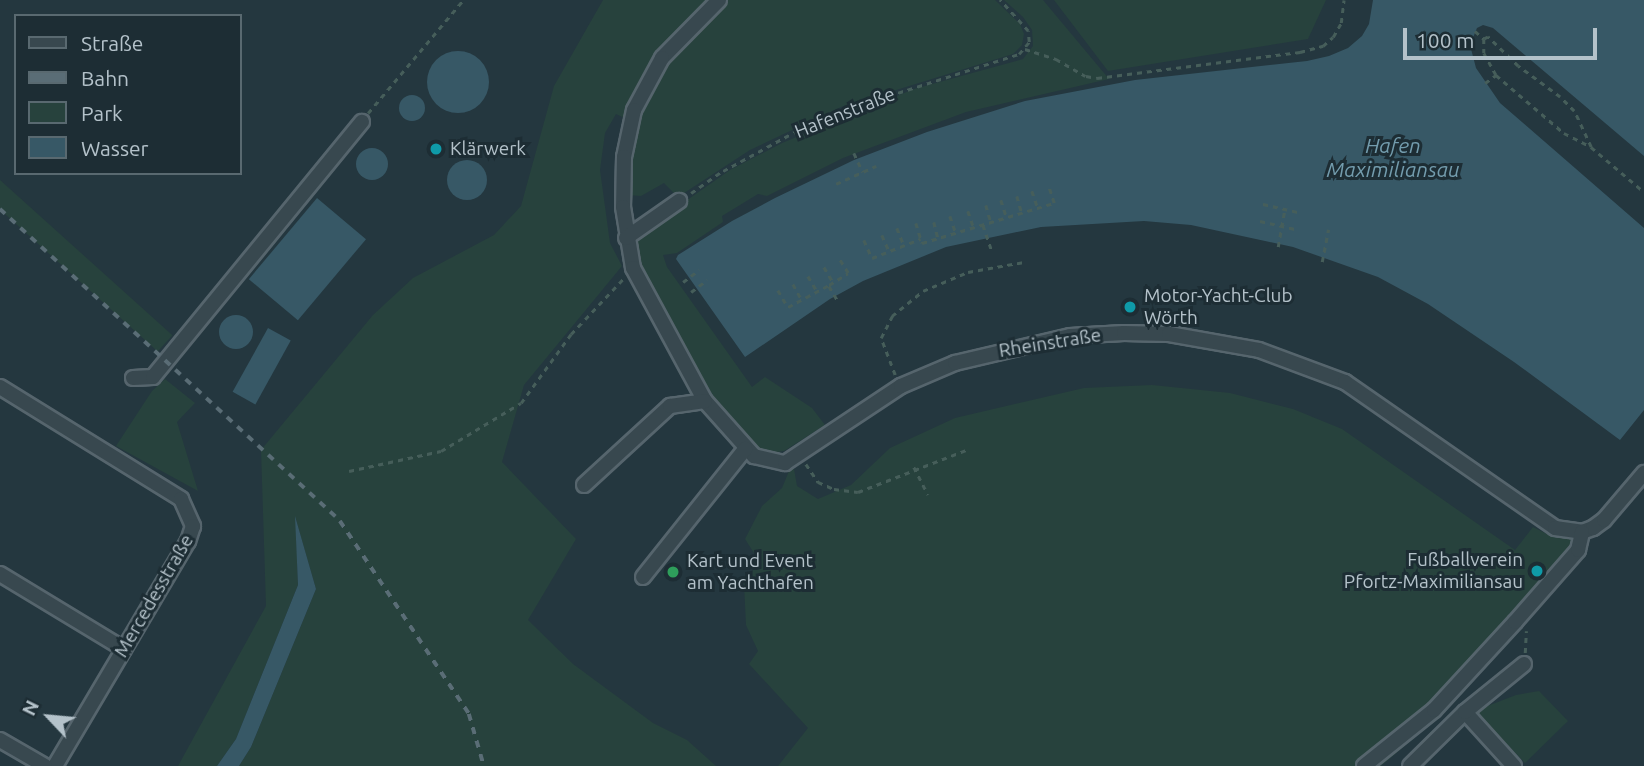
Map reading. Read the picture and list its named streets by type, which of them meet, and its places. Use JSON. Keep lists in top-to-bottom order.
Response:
{
  "streets": {
    "lane": ["Rheinstraße", "Mercedesstraße"],
    "path": ["Hafenstraße"]
  },
  "water": ["Hafen Maximiliansau"],
  "places": [
    "Klärwerk",
    "Motor-Yacht-Club Wörth",
    "Fußballverein Pfortz-Maximiliansau",
    "Kart und Event am Yachthafen"
  ],
  "legend": [
    "Straße",
    "Bahn",
    "Park",
    "Wasser"
  ],
  "scale_bar": "100 m",
  "north": "top left"
}
